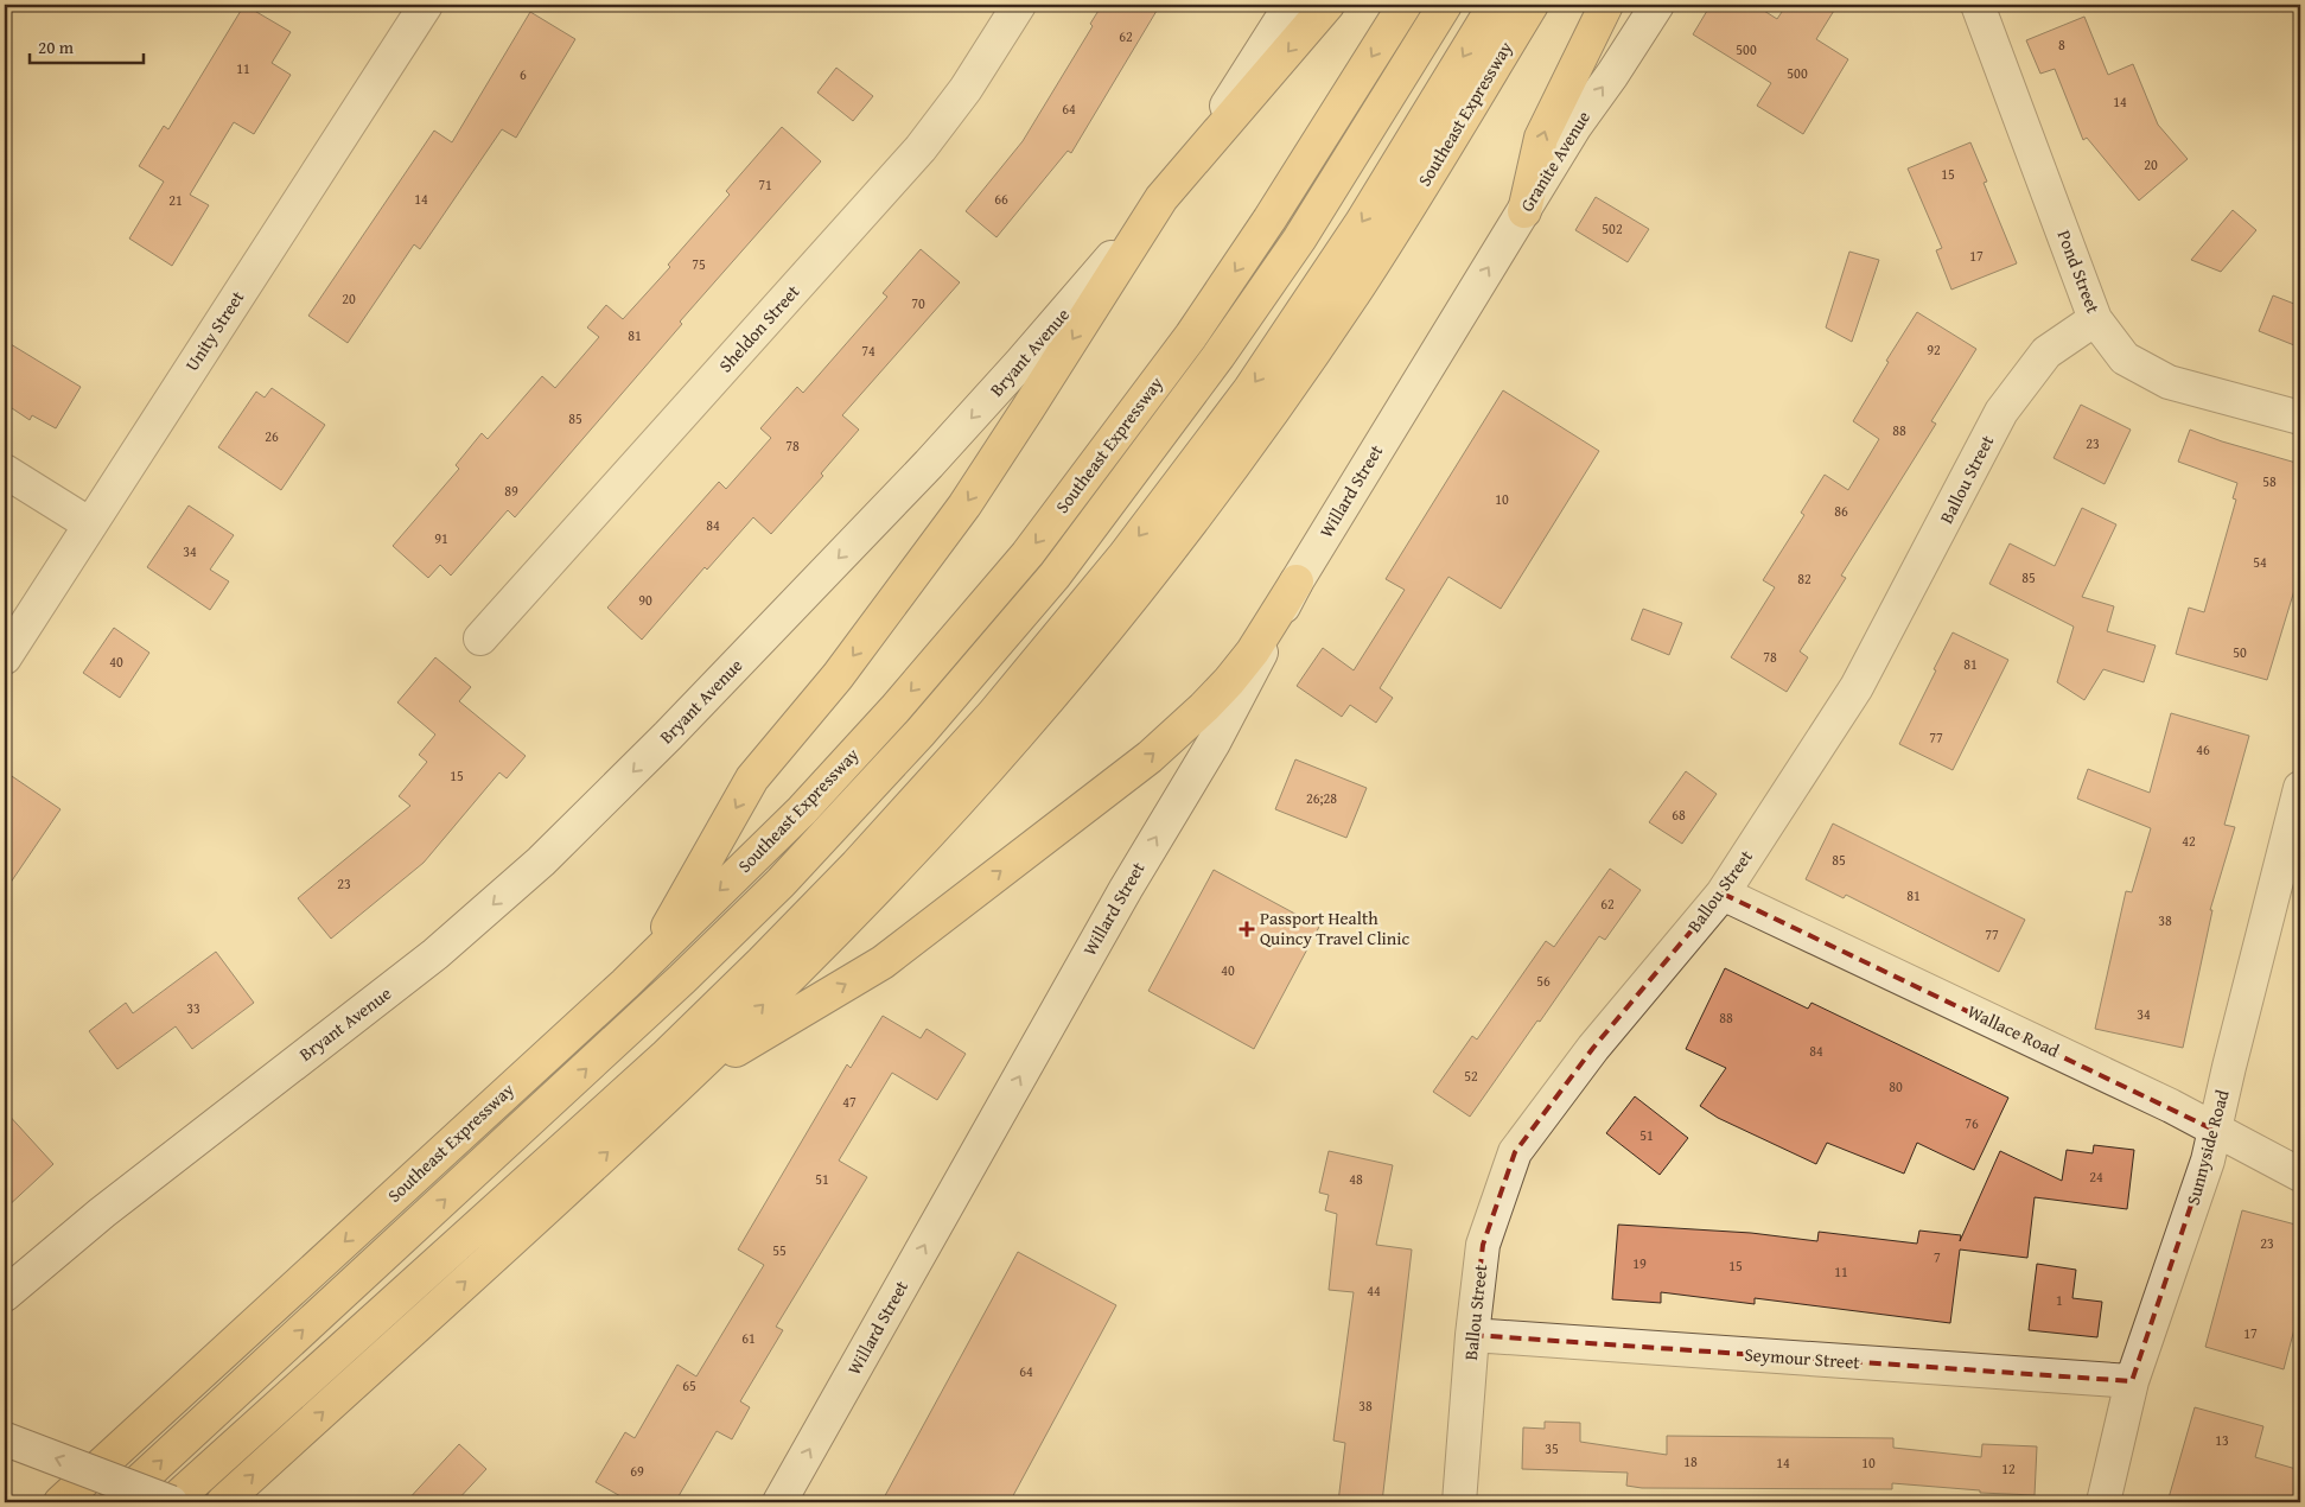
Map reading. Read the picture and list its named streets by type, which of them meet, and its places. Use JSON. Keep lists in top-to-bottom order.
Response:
{
  "streets": {
    "highway": ["Southeast Expressway"],
    "street": [
      "Granite Avenue",
      "Pond Street",
      "Sheldon Street",
      "Unity Street",
      "Bryant Avenue",
      "Ballou Street",
      "Willard Street",
      "Wallace Road",
      "Sunnyside Road",
      "Seymour Street"
    ]
  },
  "crossings": [
    ["Granite Avenue", "Willard Street"],
    ["Pond Street", "Ballou Street"],
    ["Ballou Street", "Wallace Road"],
    ["Ballou Street", "Seymour Street"],
    ["Wallace Road", "Sunnyside Road"],
    ["Sunnyside Road", "Seymour Street"]
  ],
  "one_way": ["Granite Avenue", "Bryant Avenue", "Willard Street"],
  "places": {
    "health": ["Passport Health Quincy Travel Clinic"]
  },
  "house_numbers": [
    "62",
    "8",
    "500",
    "11",
    "500",
    "6",
    "14",
    "64",
    "20",
    "15",
    "71",
    "14",
    "66",
    "21",
    "502",
    "17",
    "75",
    "20",
    "70",
    "81",
    "92",
    "74",
    "85",
    "88",
    "26",
    "23",
    "78",
    "58",
    "89",
    "10",
    "86",
    "84",
    "91",
    "34",
    "54",
    "85",
    "82",
    "90",
    "50",
    "78",
    "40",
    "81",
    "77",
    "46",
    "15",
    "26;28",
    "68",
    "42",
    "85",
    "23",
    "81",
    "62",
    "38",
    "77",
    "40",
    "56",
    "33",
    "34",
    "88",
    "84",
    "52",
    "80",
    "47",
    "76",
    "51",
    "24",
    "51",
    "48",
    "23",
    "55",
    "7",
    "19",
    "15",
    "11",
    "44",
    "1",
    "17",
    "61",
    "64",
    "65",
    "38",
    "13",
    "35",
    "18",
    "14",
    "10",
    "12",
    "69"
  ],
  "scale_bar": "20 m"
}
